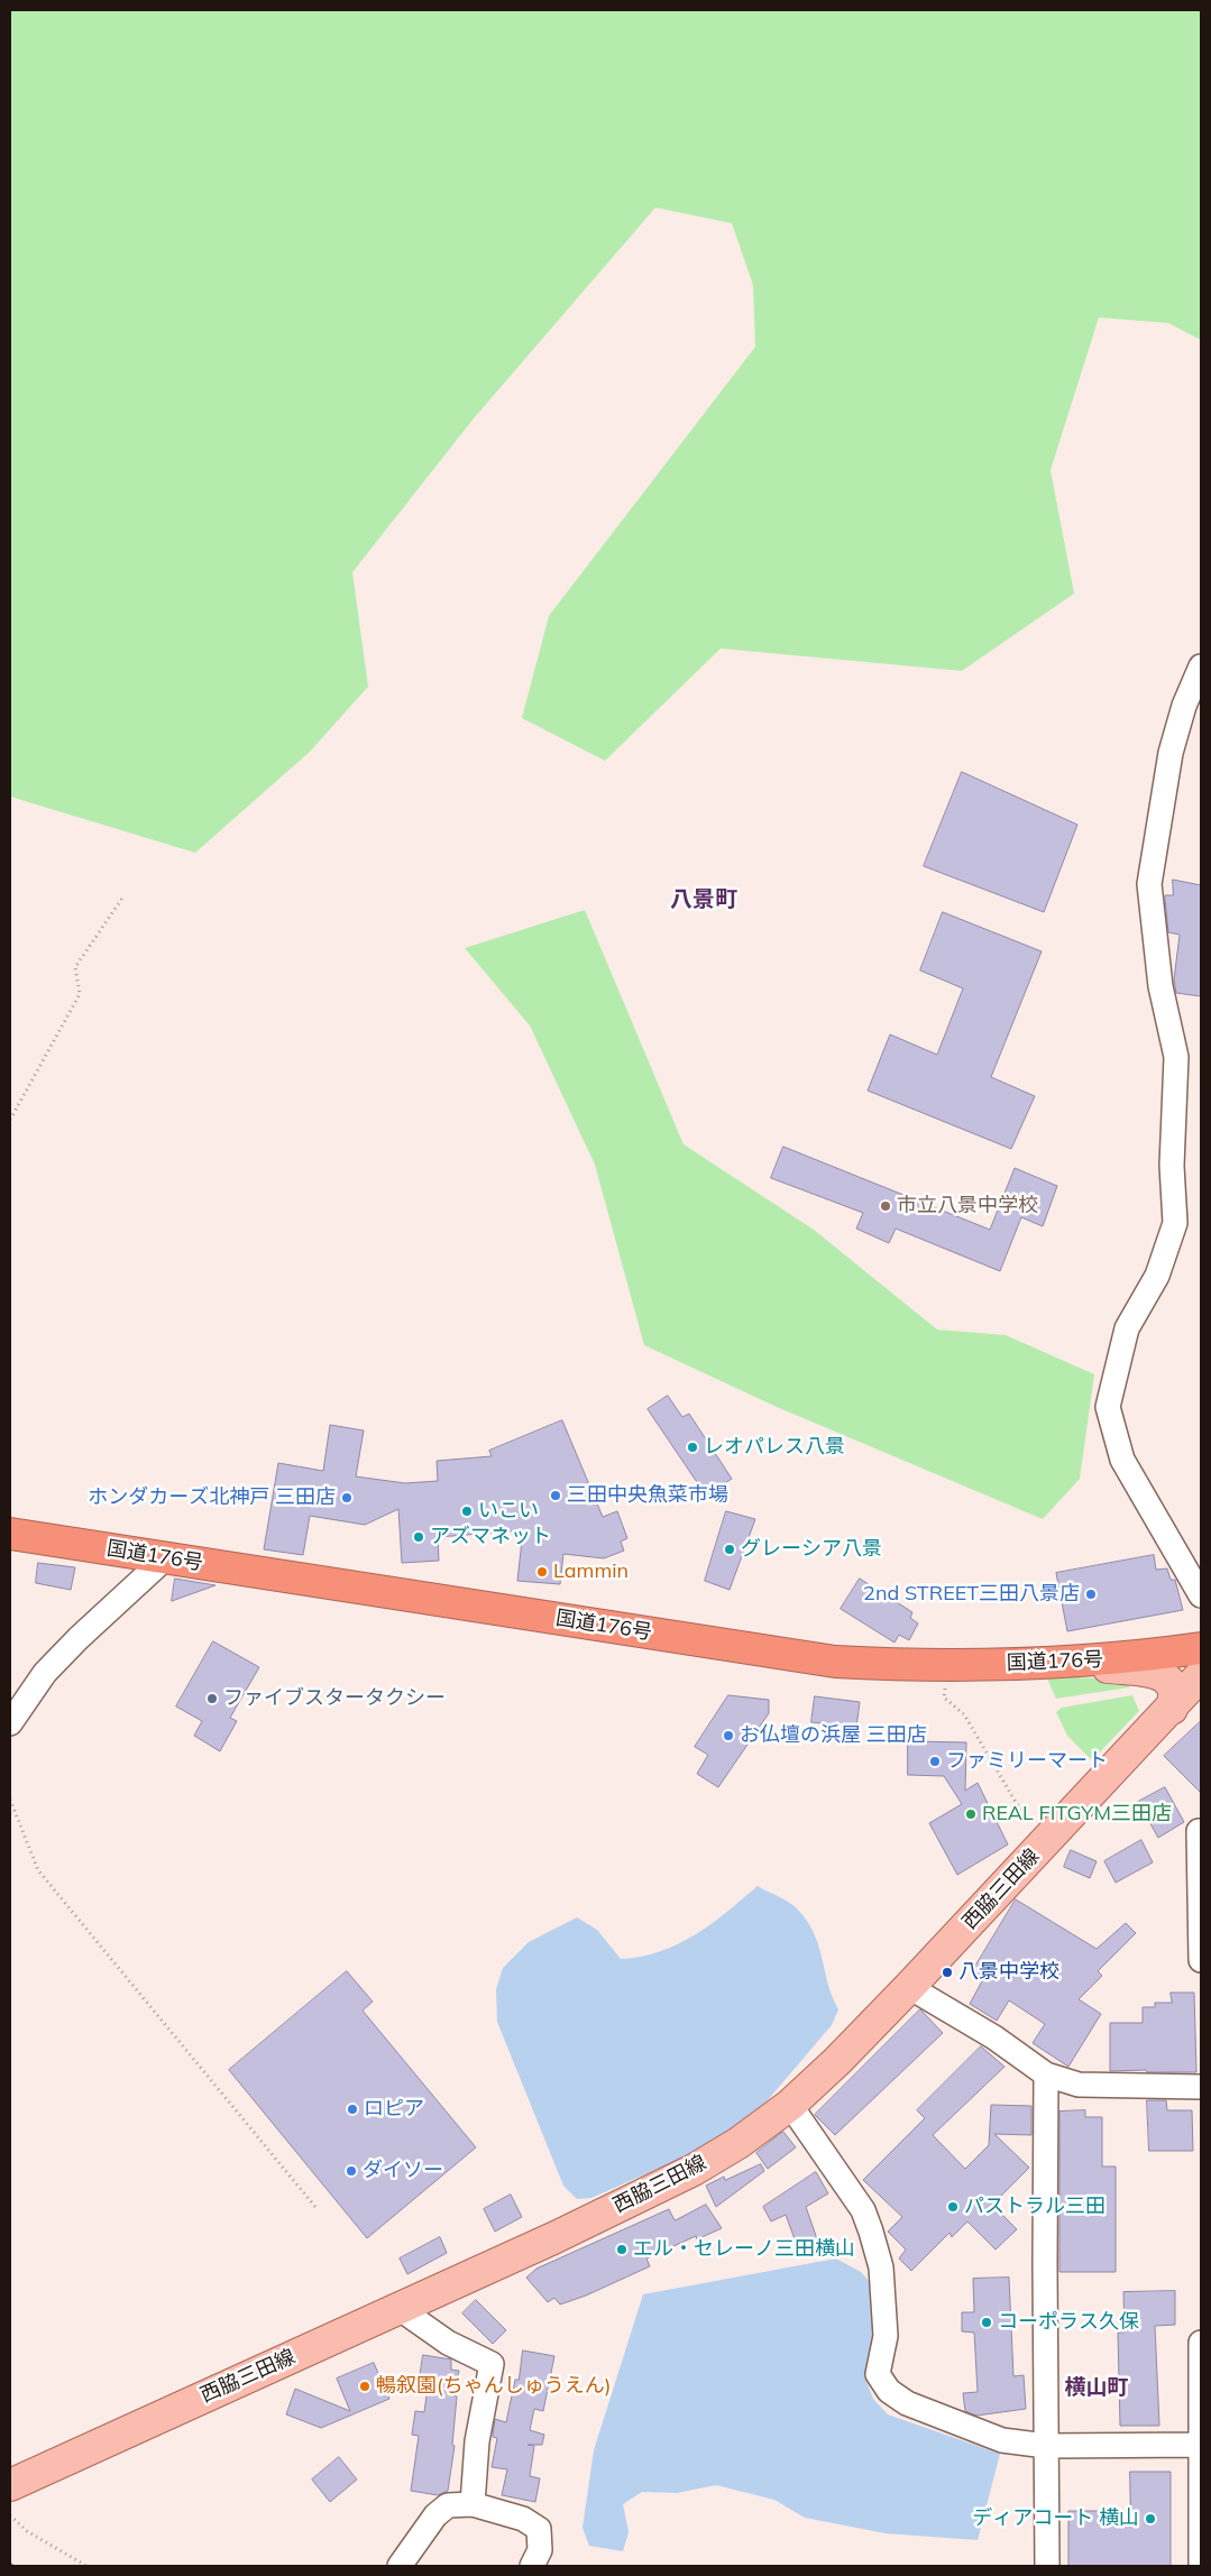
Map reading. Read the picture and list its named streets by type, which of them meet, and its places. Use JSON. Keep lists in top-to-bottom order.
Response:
{
  "streets": {
    "highway": ["国道176号"],
    "main road": ["西脇三田線"]
  },
  "districts": ["八景町", "横山町"],
  "places": [
    "市立八景中学校",
    "レオパレス八景",
    "三田中央魚菜市場",
    "ホンダカーズ北神戸 三田店",
    "いこい",
    "アズマネット",
    "グレーシア八景",
    "Lammin",
    "2nd STREET三田八景店",
    "ファイブスタータクシー",
    "お仏壇の浜屋 三田店",
    "ファミリーマート",
    "REAL FITGYM三田店",
    "八景中学校",
    "ロピア",
    "ダイソー",
    "パストラル三田",
    "エル・セレーノ三田横山",
    "コーポラス久保",
    "暢叙園(ちゃんしゅうえん)",
    "ディアコート 横山"
  ]
}
